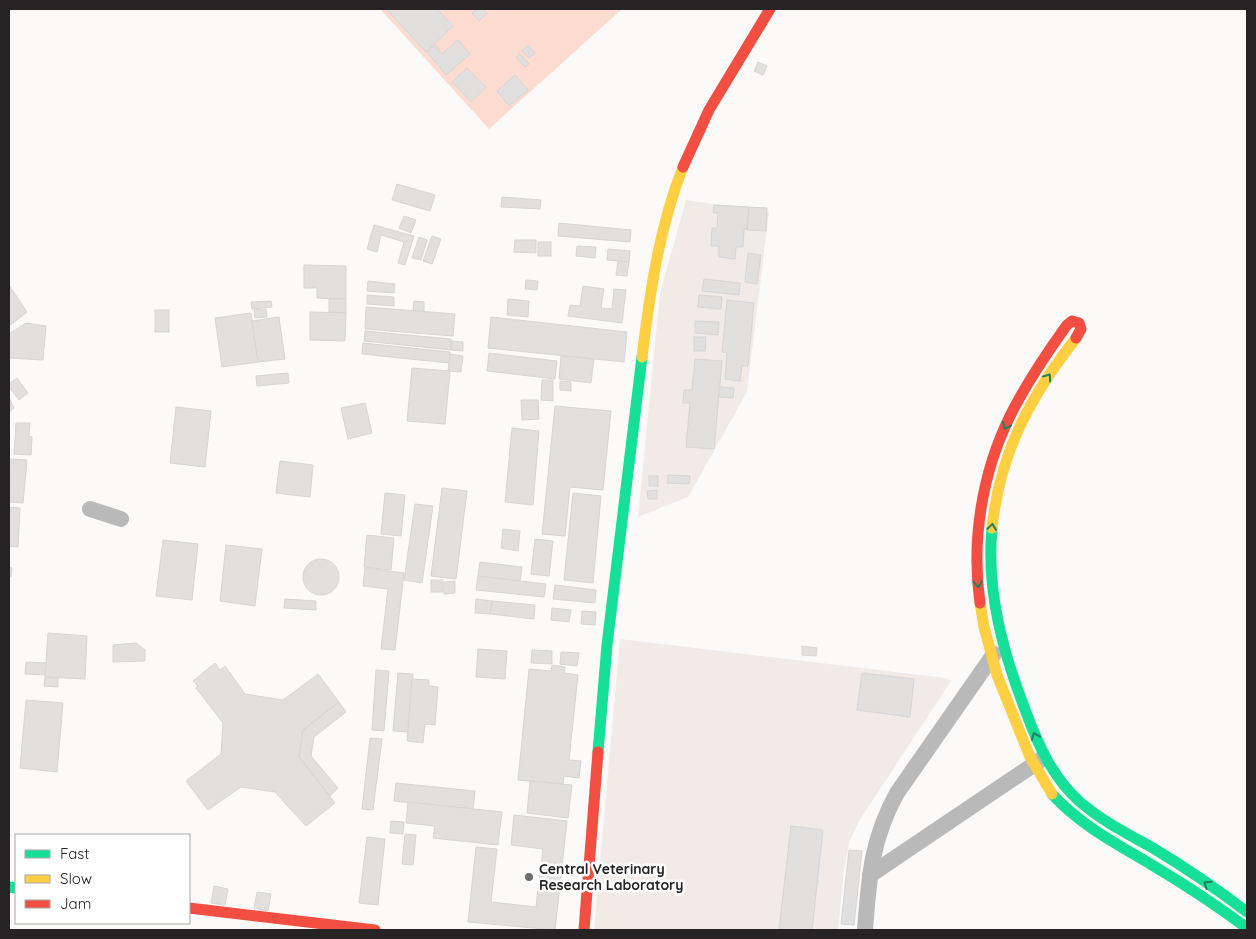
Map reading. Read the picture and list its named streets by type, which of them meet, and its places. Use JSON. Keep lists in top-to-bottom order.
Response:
{
  "places": ["Central Veterinary Research Laboratory"],
  "legend": ["Fast", "Slow", "Jam"]
}
